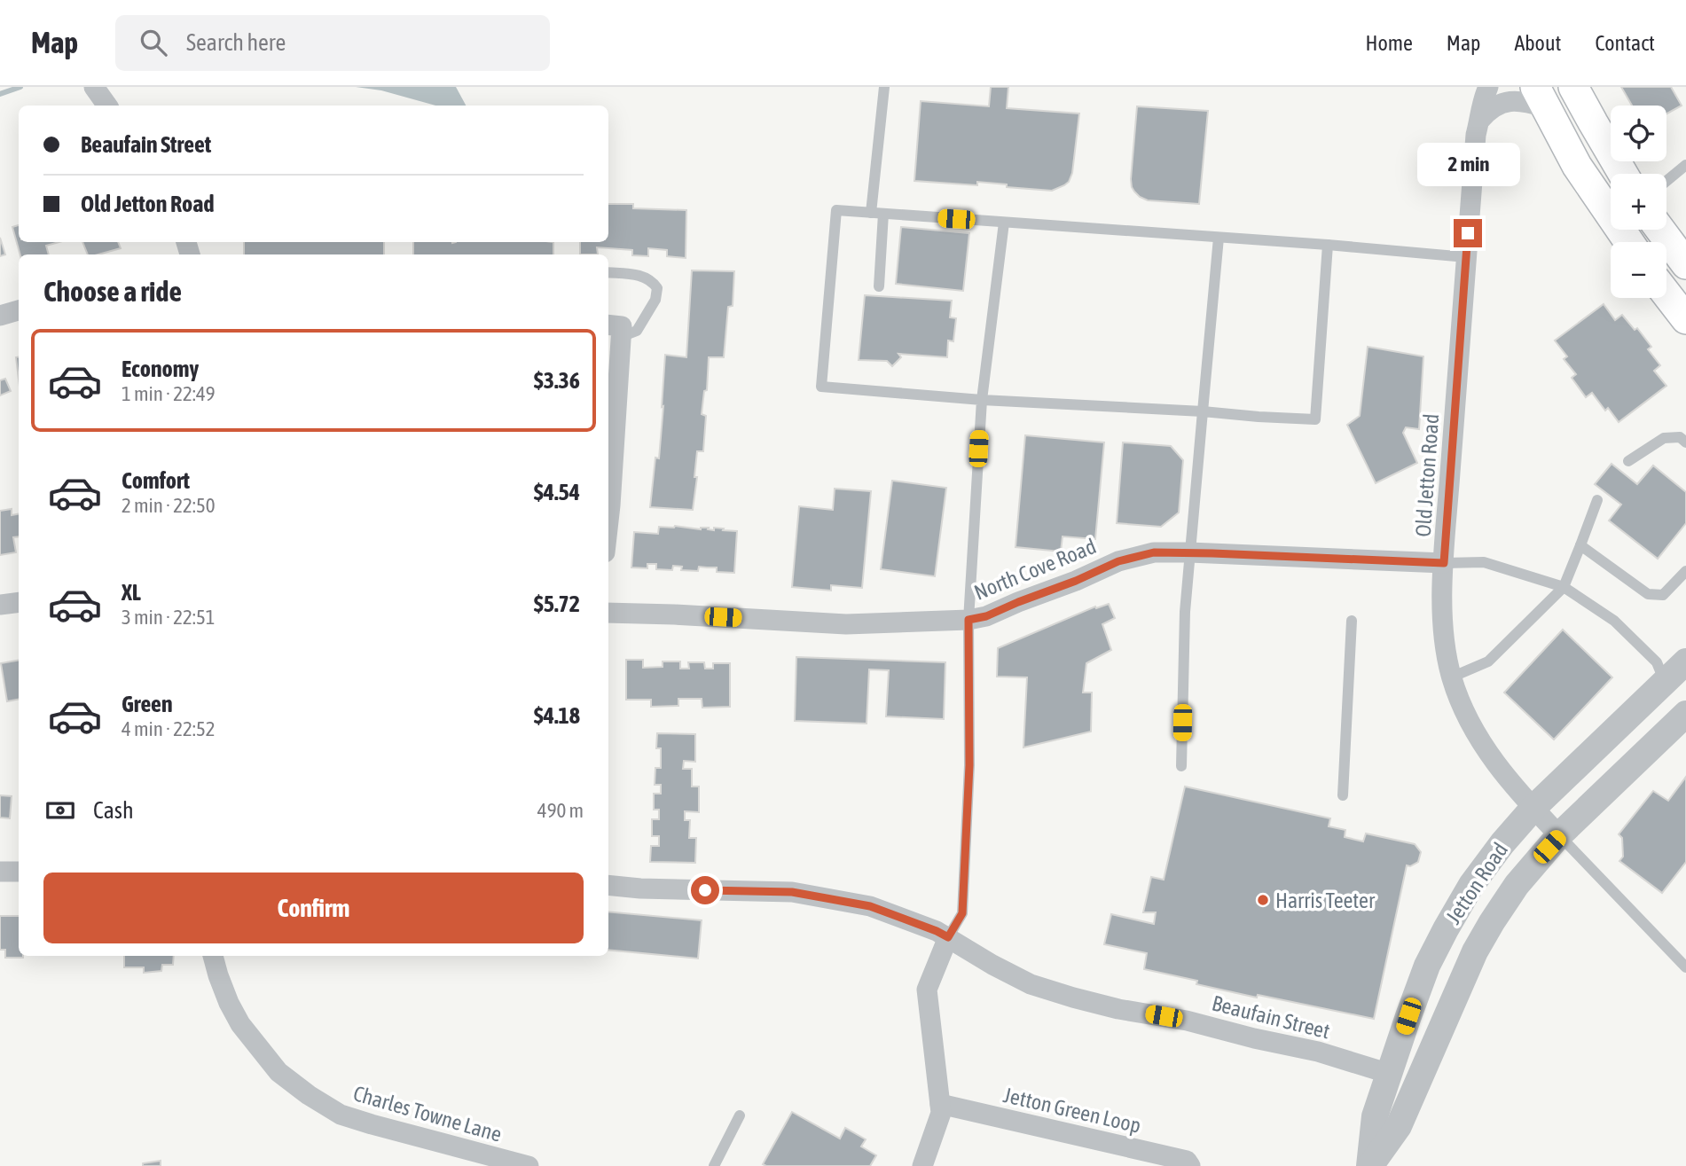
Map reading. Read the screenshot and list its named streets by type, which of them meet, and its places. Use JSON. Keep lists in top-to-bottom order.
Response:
{
  "streets": {
    "street": [
      "Old Jetton Road",
      "North Cove Road",
      "Jetton Road",
      "Beaufain Street",
      "Jetton Green Loop",
      "Charles Towne Lane"
    ]
  },
  "crossings": [
    ["Old Jetton Road", "North Cove Road"],
    ["Old Jetton Road", "Jetton Road"],
    ["Jetton Road", "Beaufain Street"]
  ],
  "places": ["Harris Teeter"],
  "page": {
    "header": "Map",
    "search": "Search here",
    "nav": [
      "Home",
      "Map",
      "About",
      "Contact"
    ],
    "map_buttons": ["+", "−"],
    "banner": ["Beaufain Street", "Old Jetton Road"],
    "bubble": "2 min",
    "heading": "Choose a ride",
    "list": [
      {
        "name": "Economy",
        "note": "1 min · 22:49",
        "value": "$3.36"
      },
      {
        "name": "Comfort",
        "note": "2 min · 22:50",
        "value": "$4.54"
      },
      {
        "name": "XL",
        "note": "3 min · 22:51",
        "value": "$5.72"
      },
      {
        "name": "Green",
        "note": "4 min · 22:52",
        "value": "$4.18"
      }
    ],
    "pay": ["Cash", "490 m"],
    "buttons": "Confirm"
  }
}
